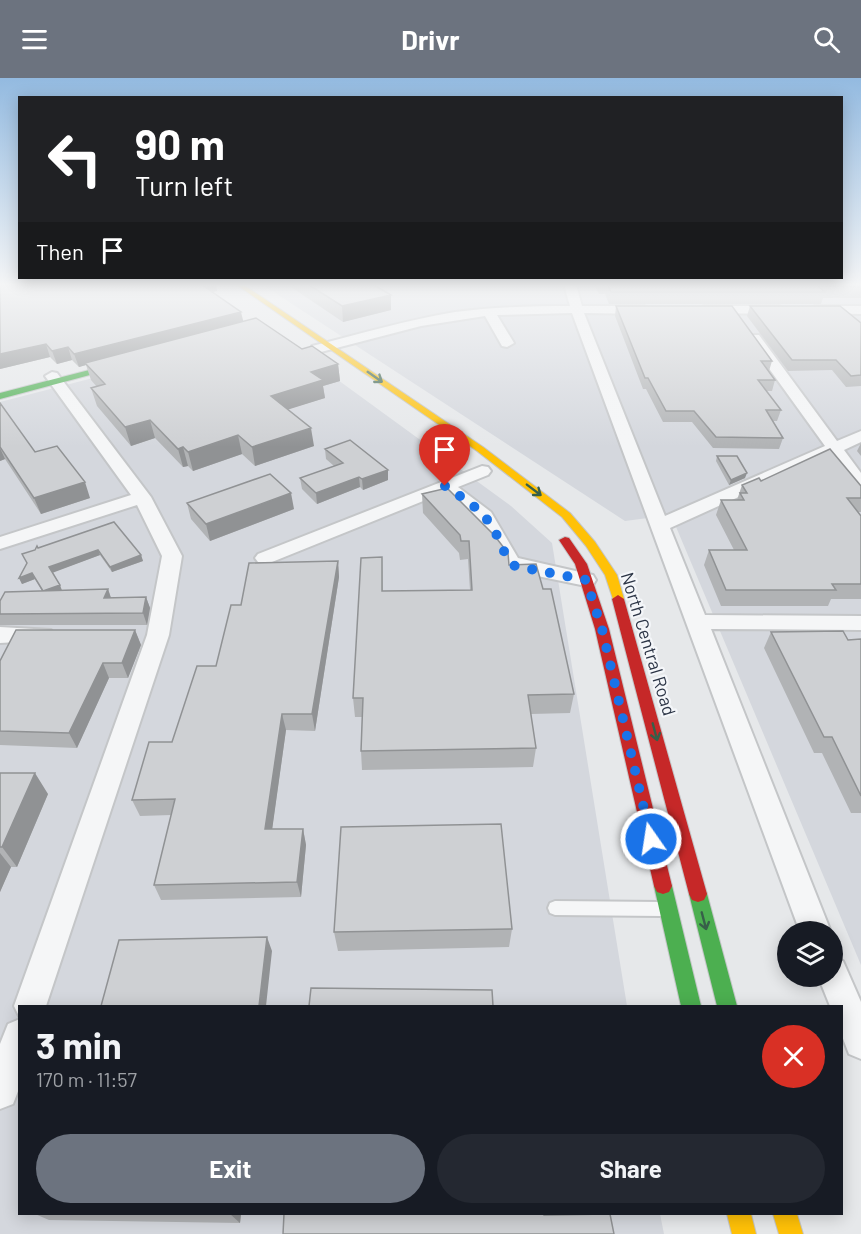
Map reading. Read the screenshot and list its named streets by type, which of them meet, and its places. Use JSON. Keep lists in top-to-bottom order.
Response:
{
  "streets": {
    "main road": ["North Central Road"]
  },
  "page": {
    "header": "Drivr",
    "turn": ["90 m", "Turn left"],
    "then": "Then",
    "heading": ["3 min", "170 m · 11:57"],
    "buttons": ["Exit", "Share"]
  }
}
